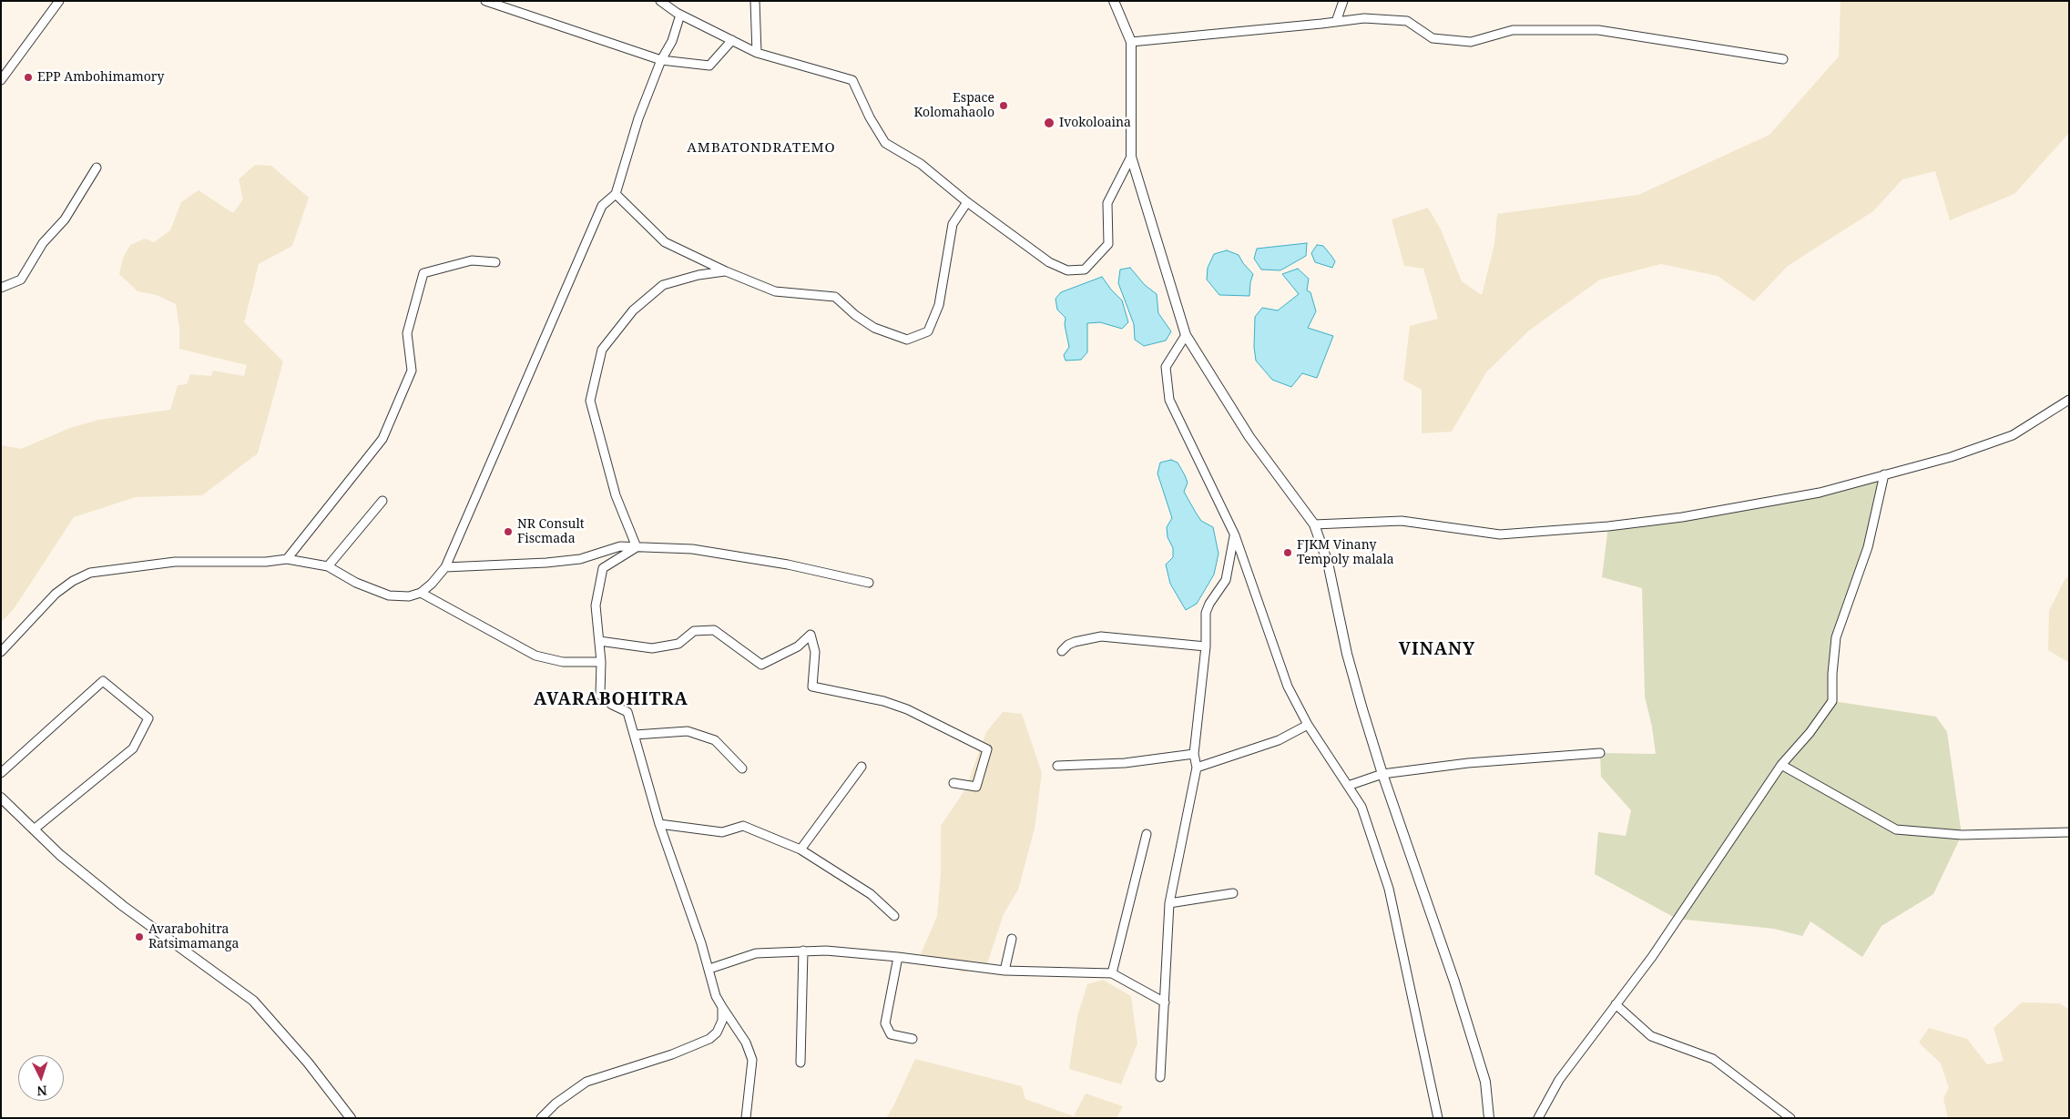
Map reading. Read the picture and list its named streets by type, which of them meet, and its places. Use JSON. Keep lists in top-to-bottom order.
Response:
{
  "districts": ["AMBATONDRATEMO", "VINANY", "AVARABOHITRA"],
  "places": [
    "EPP Ambohimamory",
    "Espace Kolomahaolo",
    "Ivokoloaina",
    "NR Consult Fiscmada",
    "FJKM Vinany Tempoly malala",
    "Avarabohitra Ratsimamanga"
  ],
  "north": "bottom"
}
